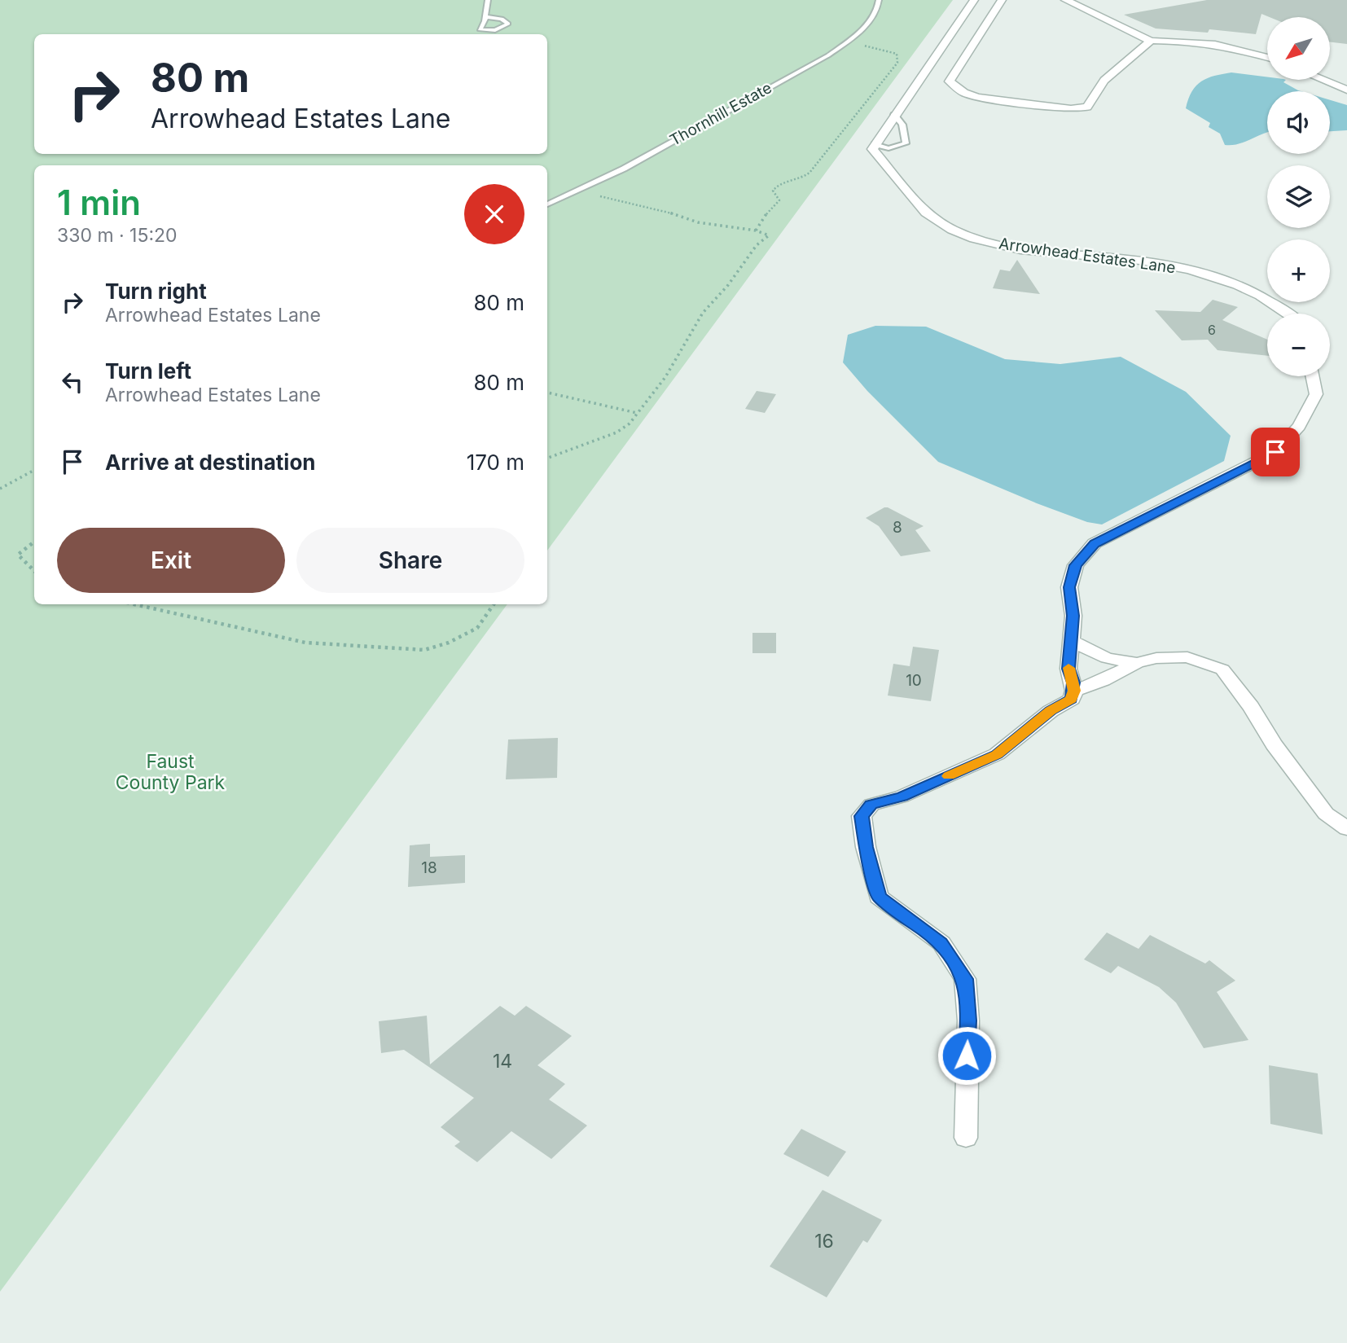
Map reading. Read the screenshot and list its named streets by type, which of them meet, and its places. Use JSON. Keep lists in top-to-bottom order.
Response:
{
  "streets": {
    "street": ["Arrowhead Estates Lane"],
    "lane": ["Thornhill Estate"]
  },
  "parks": ["Faust County Park"],
  "house_numbers": [
    "6",
    "8",
    "10",
    "18",
    "14",
    "16"
  ],
  "north": "bottom left",
  "page": {
    "map_buttons": ["+", "−"],
    "turn": ["80 m", "Arrowhead Estates Lane"],
    "heading": ["1 min", "330 m · 15:20"],
    "list": [
      {
        "name": "Turn right",
        "note": "Arrowhead Estates Lane",
        "value": "80 m"
      },
      {
        "name": "Turn left",
        "note": "Arrowhead Estates Lane",
        "value": "80 m"
      },
      {
        "name": "Arrive at destination",
        "value": "170 m"
      }
    ],
    "buttons": ["Exit", "Share"]
  }
}
